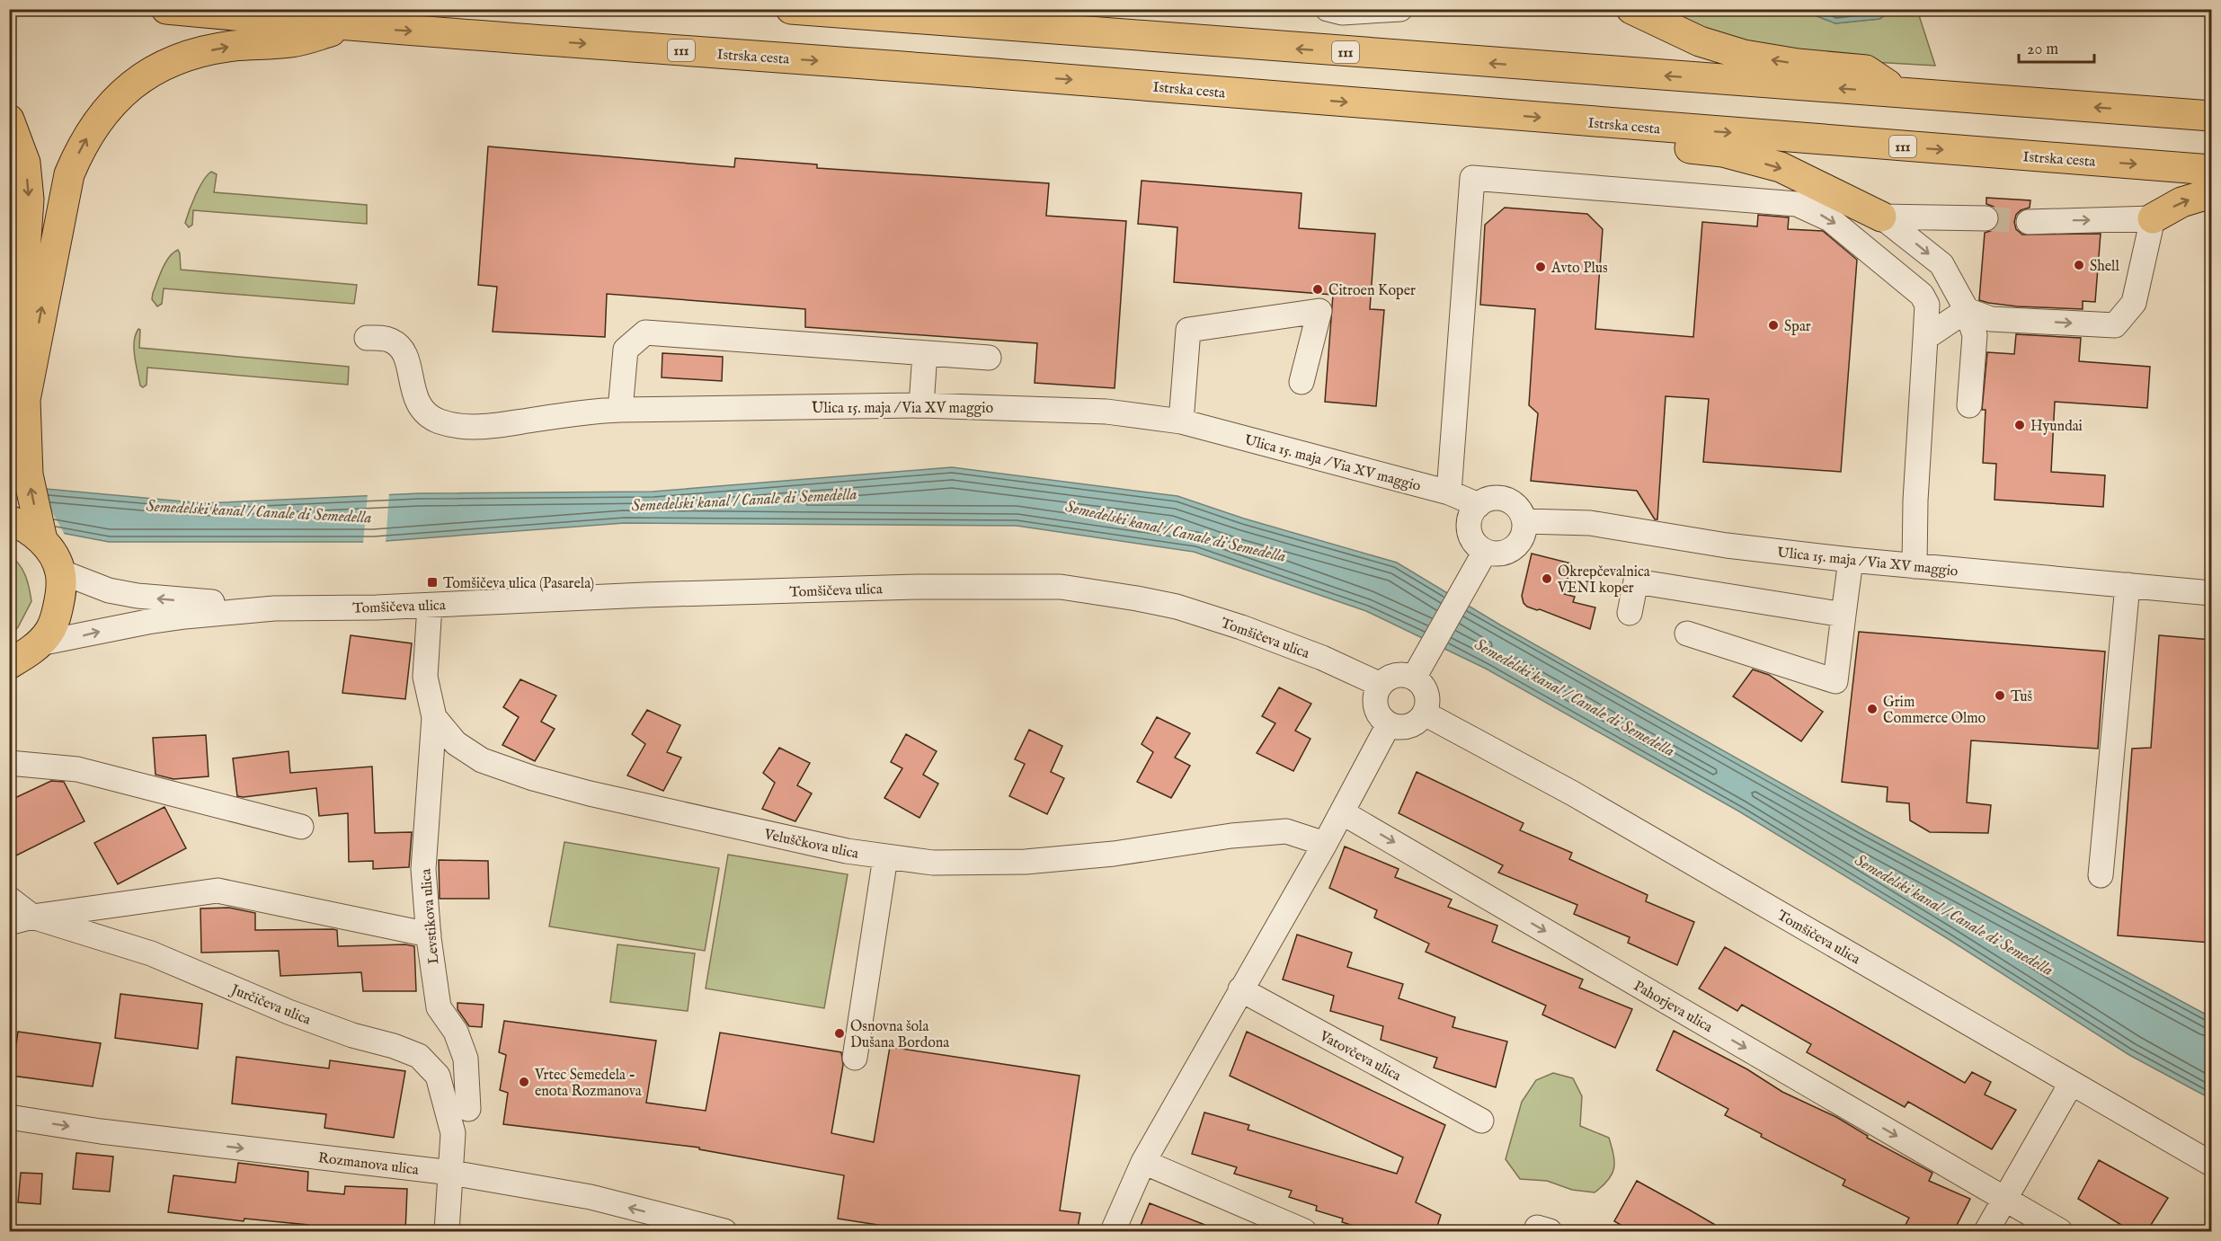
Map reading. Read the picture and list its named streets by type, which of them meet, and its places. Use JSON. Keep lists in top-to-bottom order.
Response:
{
  "streets": {
    "main road": ["111", "Istrska cesta"],
    "street": [
      "Ulica 15. maja / Via XV maggio",
      "Tomšičeva ulica",
      "Veluščkova ulica",
      "Levstikova ulica",
      "Jurčičeva ulica",
      "Pahorjeva ulica",
      "Vatovčeva ulica",
      "Rozmanova ulica"
    ]
  },
  "crossings": [
    ["Tomšičeva ulica", "Veluščkova ulica"],
    ["Veluščkova ulica", "Levstikova ulica"],
    ["Jurčičeva ulica", "Rozmanova ulica"]
  ],
  "one_way": ["Pahorjeva ulica"],
  "water": ["Semedelski kanal / Canale di Semedella"],
  "places": {
    "other": [
      "Shell",
      "Avto Plus",
      "Citroen Koper",
      "Spar",
      "Hyundai",
      "Okrepčevalnica VENI koper",
      "Tuš",
      "Grim Commerce Olmo",
      "Osnovna šola Dušana Bordona",
      "Vrtec Semedela - enota Rozmanova"
    ],
    "transit": ["Tomšičeva ulica (Pasarela)"]
  },
  "scale_bar": "20 m"
}
